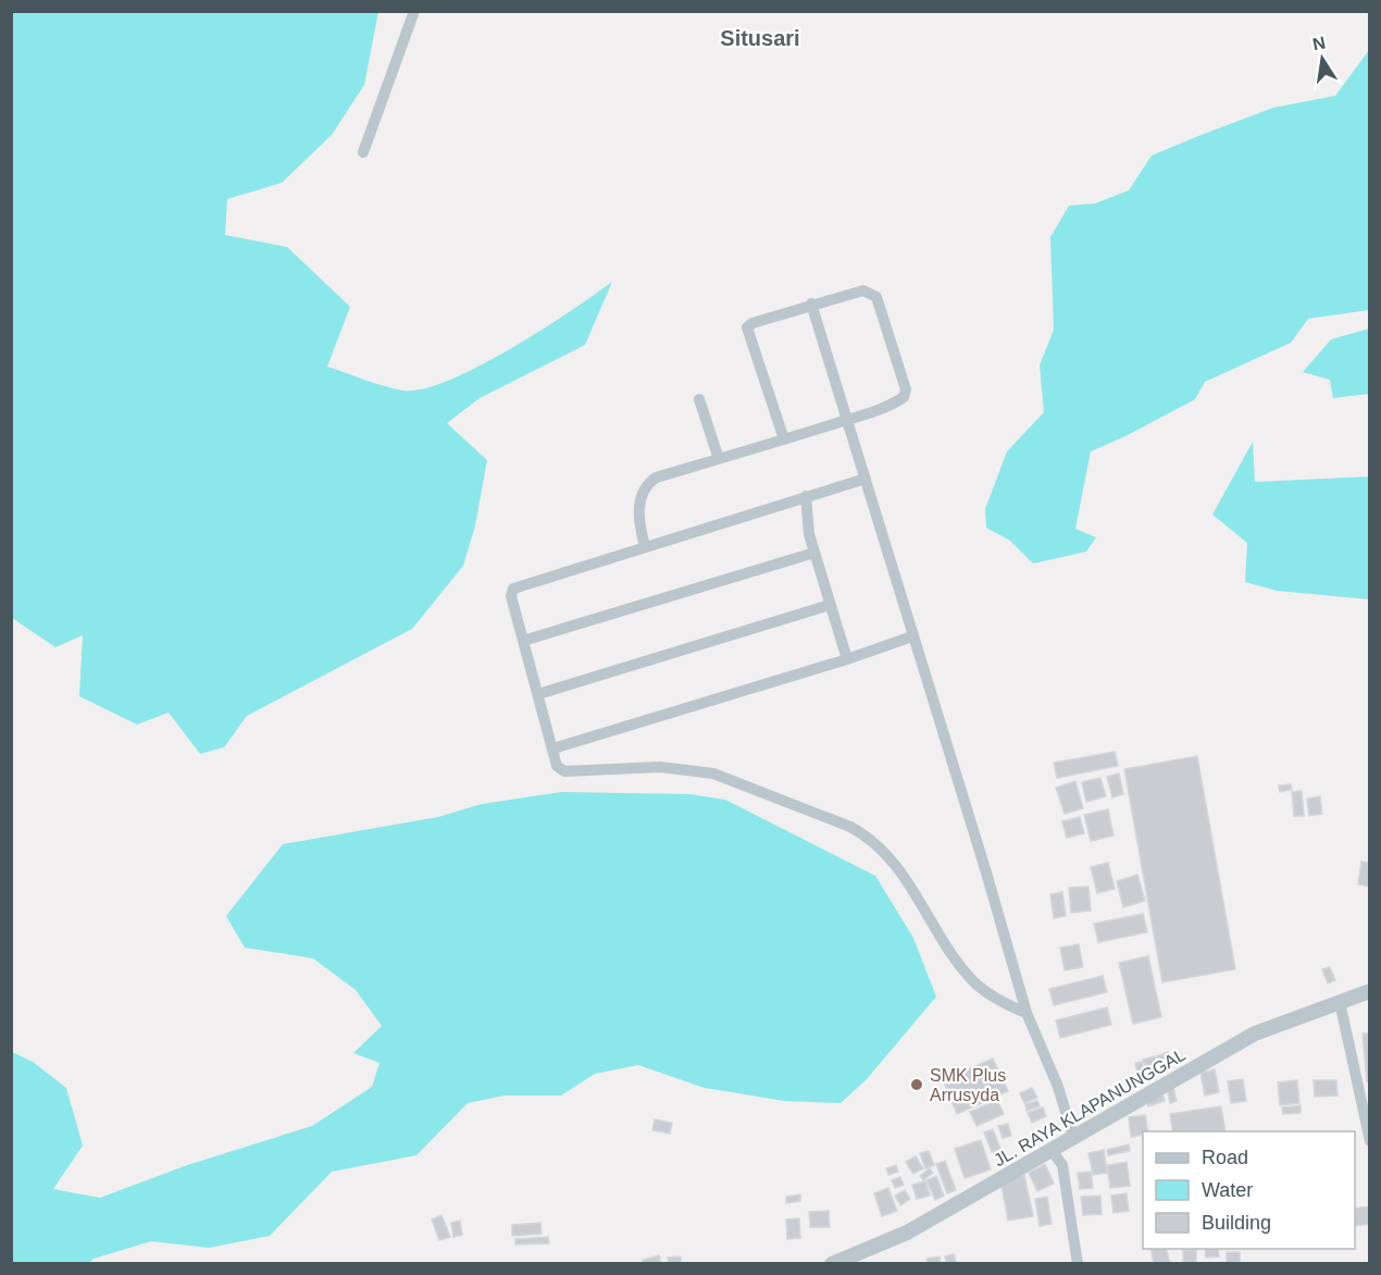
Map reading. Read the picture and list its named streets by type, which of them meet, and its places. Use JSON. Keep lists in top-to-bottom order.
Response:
{
  "streets": {
    "street": ["JL. RAYA KLAPANUNGGAL"]
  },
  "districts": ["Situsari"],
  "places": ["SMK Plus Arrusyda"],
  "legend": ["Road", "Water", "Building"],
  "north": "top"
}
